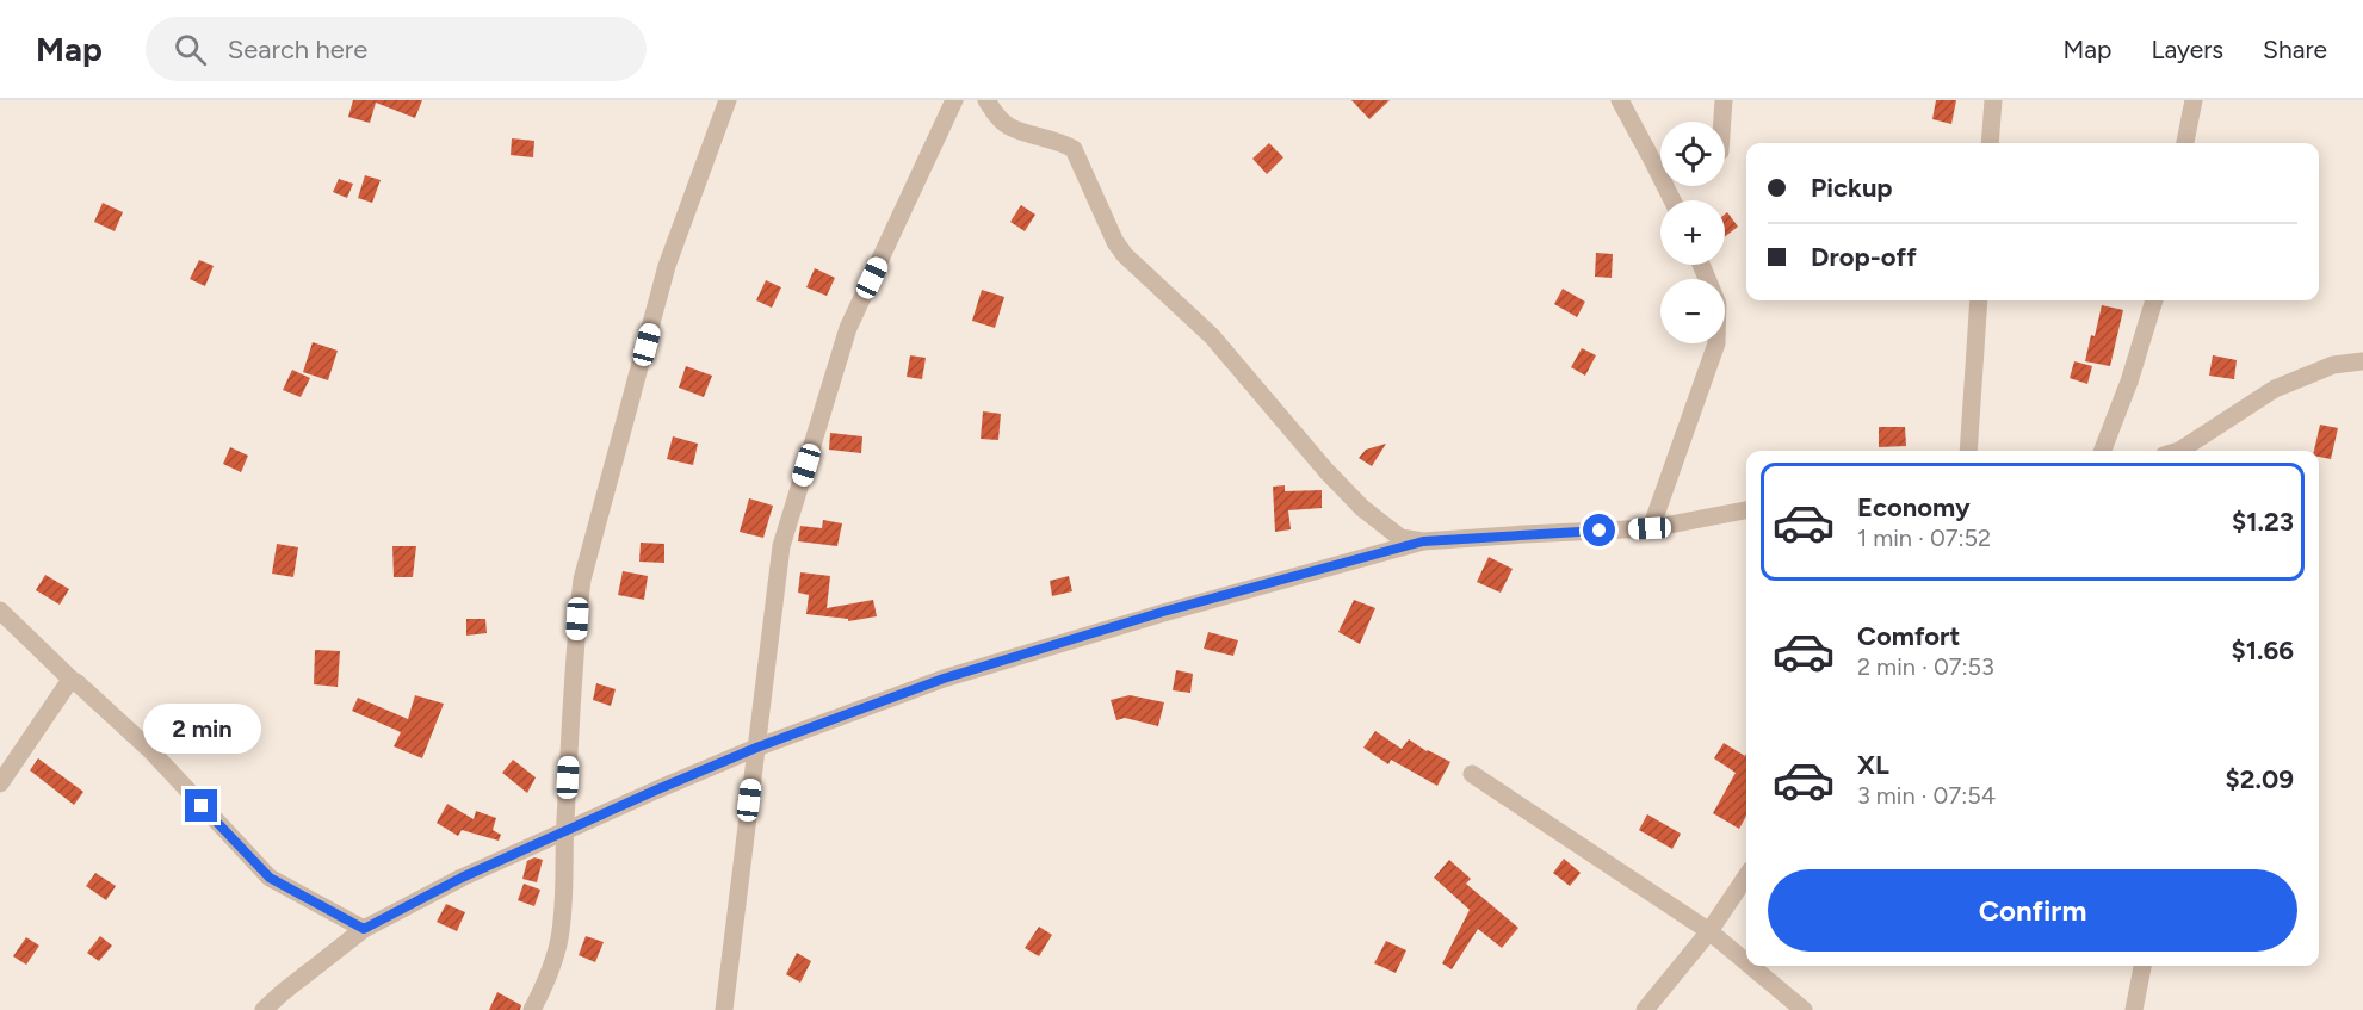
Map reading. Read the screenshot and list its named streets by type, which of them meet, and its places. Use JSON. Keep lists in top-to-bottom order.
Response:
{
  "page": {
    "header": "Map",
    "search": "Search here",
    "nav": ["Map", "Layers", "Share"],
    "map_buttons": ["+", "−"],
    "banner": ["Pickup", "Drop-off"],
    "list": [
      {
        "name": "Economy",
        "note": "1 min · 07:52",
        "value": "$1.23"
      },
      {
        "name": "Comfort",
        "note": "2 min · 07:53",
        "value": "$1.66"
      },
      {
        "name": "XL",
        "note": "3 min · 07:54",
        "value": "$2.09"
      }
    ],
    "bubble": "2 min",
    "buttons": "Confirm"
  }
}
